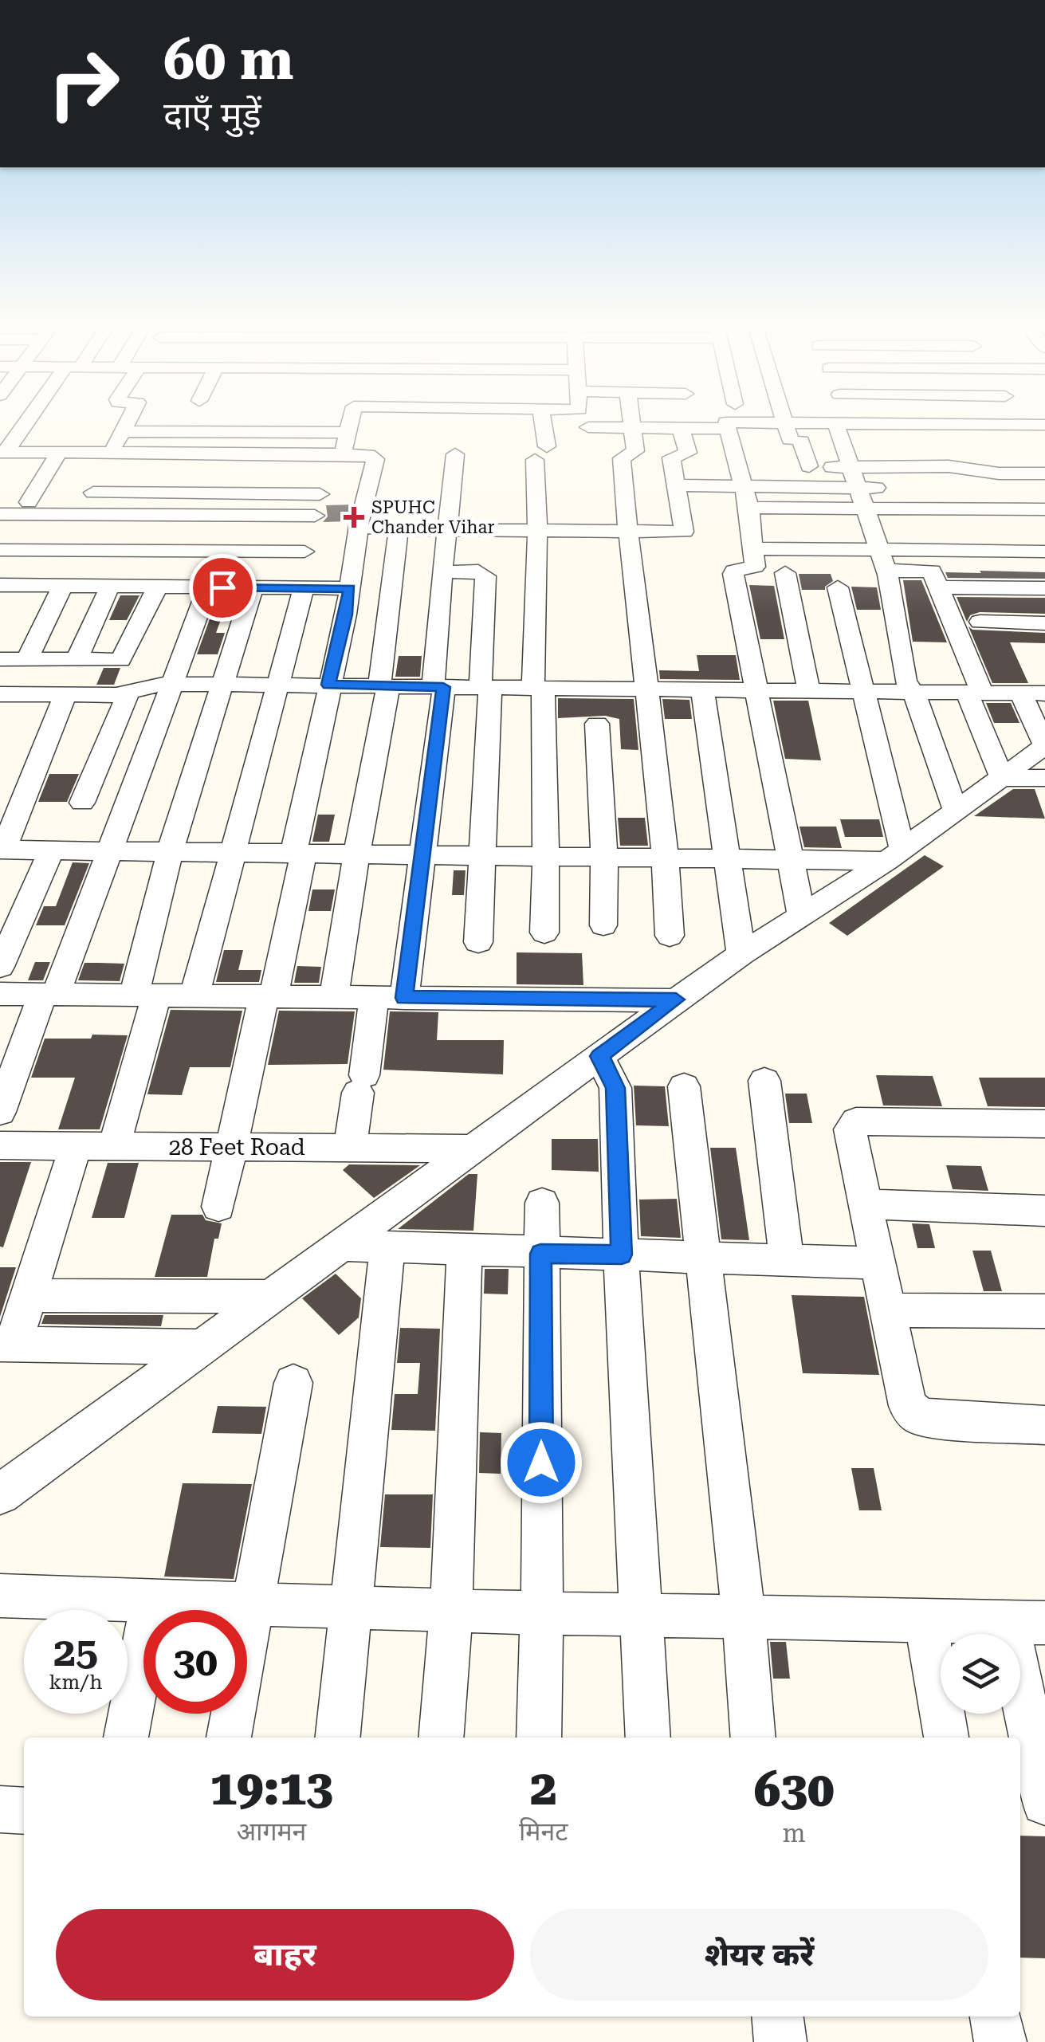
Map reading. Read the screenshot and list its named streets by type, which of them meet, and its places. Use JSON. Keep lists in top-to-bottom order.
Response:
{
  "streets": {
    "street": ["28 Feet Road"]
  },
  "places": {
    "health": ["SPUHC Chander Vihar"]
  },
  "page": {
    "turn": ["60 m", "दाएँ मुड़ें"],
    "speed": "25 km/h",
    "limit": "30",
    "eta": [
      "19:13",
      "आगमन",
      "2",
      "मिनट",
      "630",
      "m"
    ],
    "buttons": ["बाहर", "शेयर करें"]
  }
}
